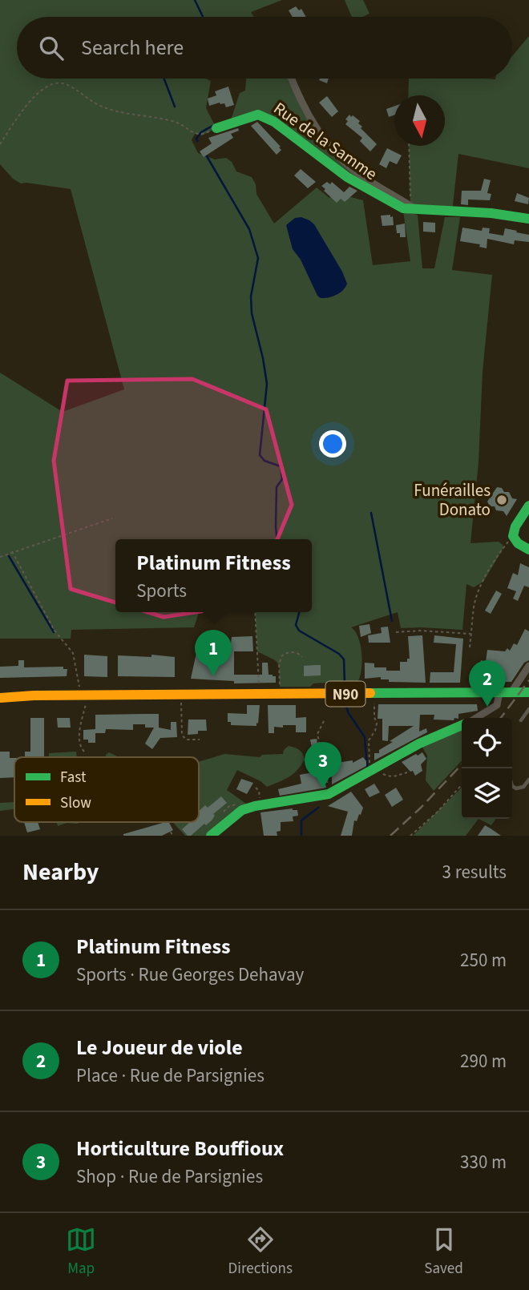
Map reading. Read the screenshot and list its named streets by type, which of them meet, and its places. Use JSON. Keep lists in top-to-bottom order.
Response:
{
  "streets": {
    "street": ["Rue de la Samme", "N90"]
  },
  "places": ["Funérailles Donato"],
  "legend": ["Fast", "Slow"],
  "north": "bottom",
  "page": {
    "search": "Search here",
    "popup": ["Platinum Fitness", "Sports"],
    "pins": ["1", "2", "3"],
    "heading": ["Nearby", "3 results"],
    "list": [
      {
        "mark": "1",
        "name": "Platinum Fitness",
        "note": "Sports · Rue Georges Dehavay",
        "value": "250 m"
      },
      {
        "mark": "2",
        "name": "Le Joueur de viole",
        "note": "Place · Rue de Parsignies",
        "value": "290 m"
      },
      {
        "mark": "3",
        "name": "Horticulture Bouffioux",
        "note": "Shop · Rue de Parsignies",
        "value": "330 m"
      }
    ],
    "nav": ["Map", "Directions", "Saved"]
  }
}
